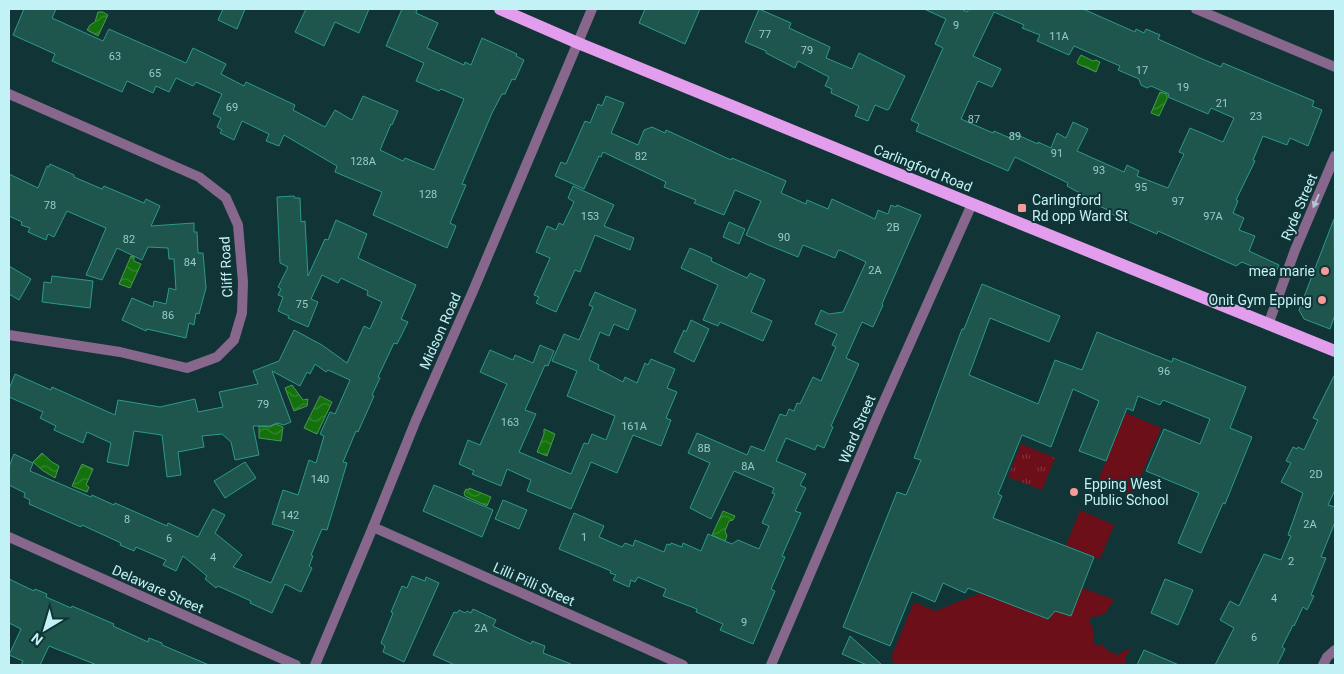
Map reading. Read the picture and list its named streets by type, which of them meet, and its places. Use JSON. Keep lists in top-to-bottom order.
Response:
{
  "streets": {
    "main road": ["Carlingford Road"],
    "street": [
      "Ryde Street",
      "Cliff Road",
      "Midson Road",
      "Ward Street",
      "Lilli Pilli Street",
      "Delaware Street"
    ]
  },
  "crossings": [
    ["Carlingford Road", "Ryde Street"],
    ["Carlingford Road", "Midson Road"],
    ["Carlingford Road", "Ward Street"],
    ["Midson Road", "Lilli Pilli Street"]
  ],
  "one_way": ["Ryde Street"],
  "places": {
    "transit": ["Carlingford Rd opp Ward St"],
    "other": ["mea marie", "Onit Gym Epping", "Epping West Public School"]
  },
  "house_numbers": [
    "9",
    "77",
    "11A",
    "79",
    "63",
    "17",
    "65",
    "19",
    "21",
    "69",
    "23",
    "87",
    "89",
    "91",
    "82",
    "128A",
    "93",
    "95",
    "128",
    "97",
    "78",
    "153",
    "97A",
    "2B",
    "90",
    "82",
    "84",
    "2A",
    "75",
    "86",
    "96",
    "79",
    "163",
    "161A",
    "8B",
    "8A",
    "2D",
    "140",
    "142",
    "8",
    "2A",
    "1",
    "6",
    "4",
    "2",
    "4",
    "9",
    "2A",
    "6"
  ],
  "north": "bottom left"
}
